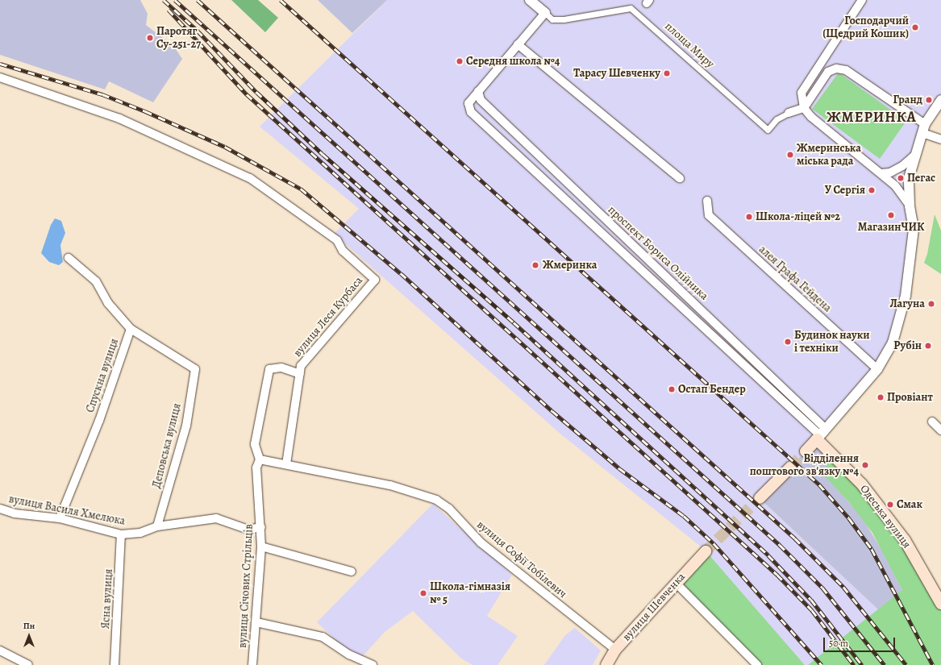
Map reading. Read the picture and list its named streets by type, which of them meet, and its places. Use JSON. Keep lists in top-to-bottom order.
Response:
{
  "streets": {
    "main road": ["Одеська вулиця", "вулиця Шевченка"],
    "street": [
      "площа Миру",
      "проспект Бориса Олійника",
      "алея Графа Гейдена",
      "вулиця Леся Курбаса",
      "Спускна вулиця",
      "Деповська вулиця",
      "вулиця Василя Хмелюка",
      "вулиця Софії Тобілевич",
      "вулиця Січових Стрільців",
      "Ясна вулиця"
    ]
  },
  "crossings": [
    ["проспект Бориса Олійника", "Одеська вулиця"],
    ["вулиця Леся Курбаса", "вулиця Софії Тобілевич"],
    ["вулиця Леся Курбаса", "вулиця Січових Стрільців"],
    ["Спускна вулиця", "Деповська вулиця"],
    ["Спускна вулиця", "вулиця Василя Хмелюка"],
    ["Деповська вулиця", "вулиця Василя Хмелюка"],
    ["вулиця Василя Хмелюка", "вулиця Січових Стрільців"],
    ["вулиця Василя Хмелюка", "Ясна вулиця"],
    ["вулиця Софії Тобілевич", "вулиця Січових Стрільців"],
    ["вулиця Софії Тобілевич", "вулиця Шевченка"]
  ],
  "districts": ["ЖМЕРИНКА"],
  "places": [
    "Господарчий (Щедрий Кошик)",
    "Паротяг Су-251-27",
    "Середня школа №4",
    "Тарасу Шевченку",
    "Гранд",
    "Жмеринська міська рада",
    "Пегас",
    "У Сергія",
    "МагазинЧИК",
    "Школа-ліцей №2",
    "Жмеринка",
    "Лагуна",
    "Будинок науки і техніки",
    "Рубін",
    "Остап Бендер",
    "Провіант",
    "Відділення поштового зв'язку №4",
    "Смак",
    "Школа-гімназія № 5"
  ],
  "scale_bar": "50 m",
  "north": "top"
}
